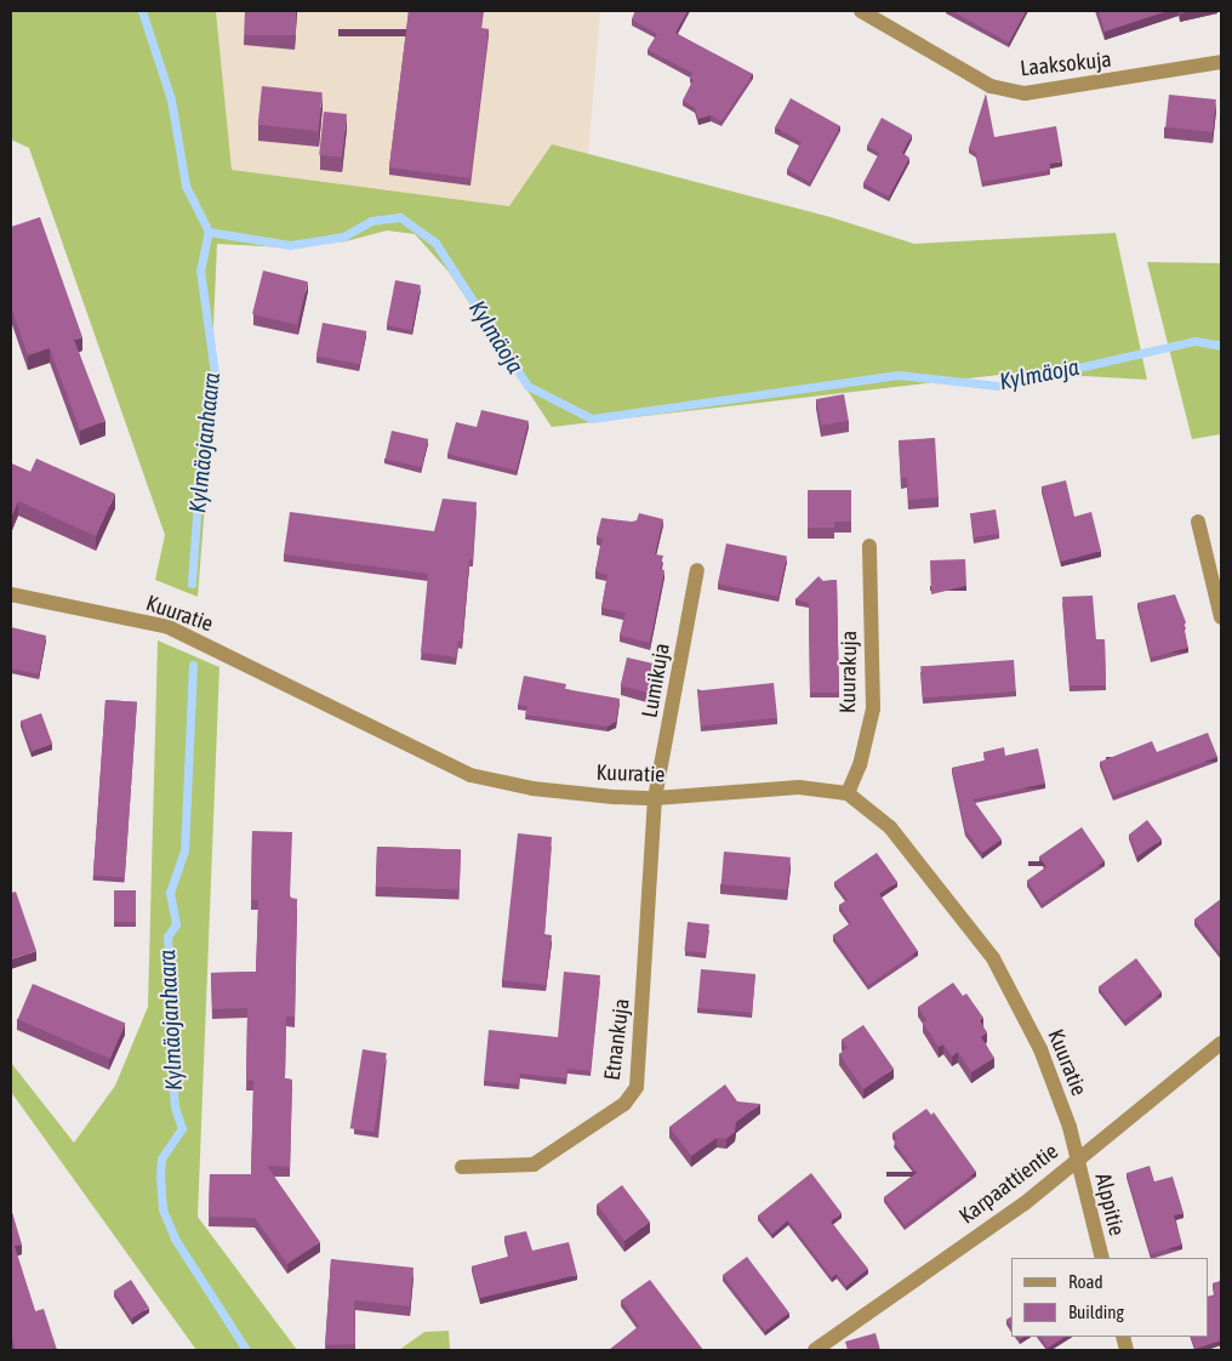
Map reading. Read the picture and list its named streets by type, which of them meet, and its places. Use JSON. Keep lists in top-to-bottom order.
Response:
{
  "streets": {
    "street": [
      "Laaksokuja",
      "Kuuratie",
      "Kuurakuja",
      "Lumikuja",
      "Etnankuja",
      "Karpaattientie",
      "Alppitie"
    ]
  },
  "crossings": [
    ["Kuuratie", "Kuurakuja"],
    ["Kuuratie", "Lumikuja"],
    ["Kuuratie", "Etnankuja"],
    ["Kuuratie", "Karpaattientie"],
    ["Kuuratie", "Alppitie"],
    ["Lumikuja", "Etnankuja"],
    ["Karpaattientie", "Alppitie"]
  ],
  "water": ["Kylmäoja", "Kylmäojanhaara"],
  "legend": ["Road", "Building"]
}
